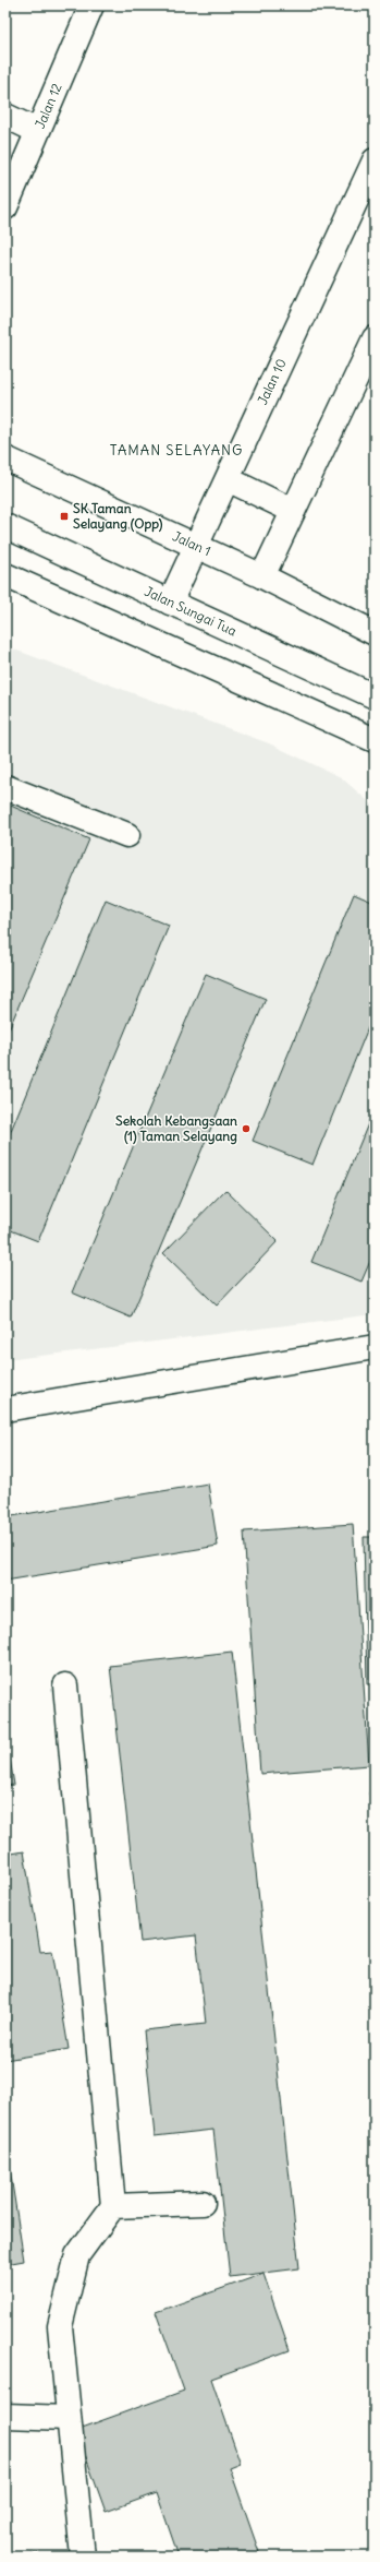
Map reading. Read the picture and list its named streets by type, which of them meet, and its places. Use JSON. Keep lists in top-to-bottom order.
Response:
{
  "streets": {
    "street": [
      "Jalan 12",
      "Jalan 10",
      "Jalan 1",
      "Jalan Sungai Tua"
    ]
  },
  "crossings": [
    ["Jalan 10", "Jalan 1"],
    ["Jalan 10", "Jalan Sungai Tua"]
  ],
  "districts": ["TAMAN SELAYANG"],
  "places": {
    "transit": ["SK Taman Selayang (Opp)"],
    "other": ["Sekolah Kebangsaan (1) Taman Selayang"]
  }
}
